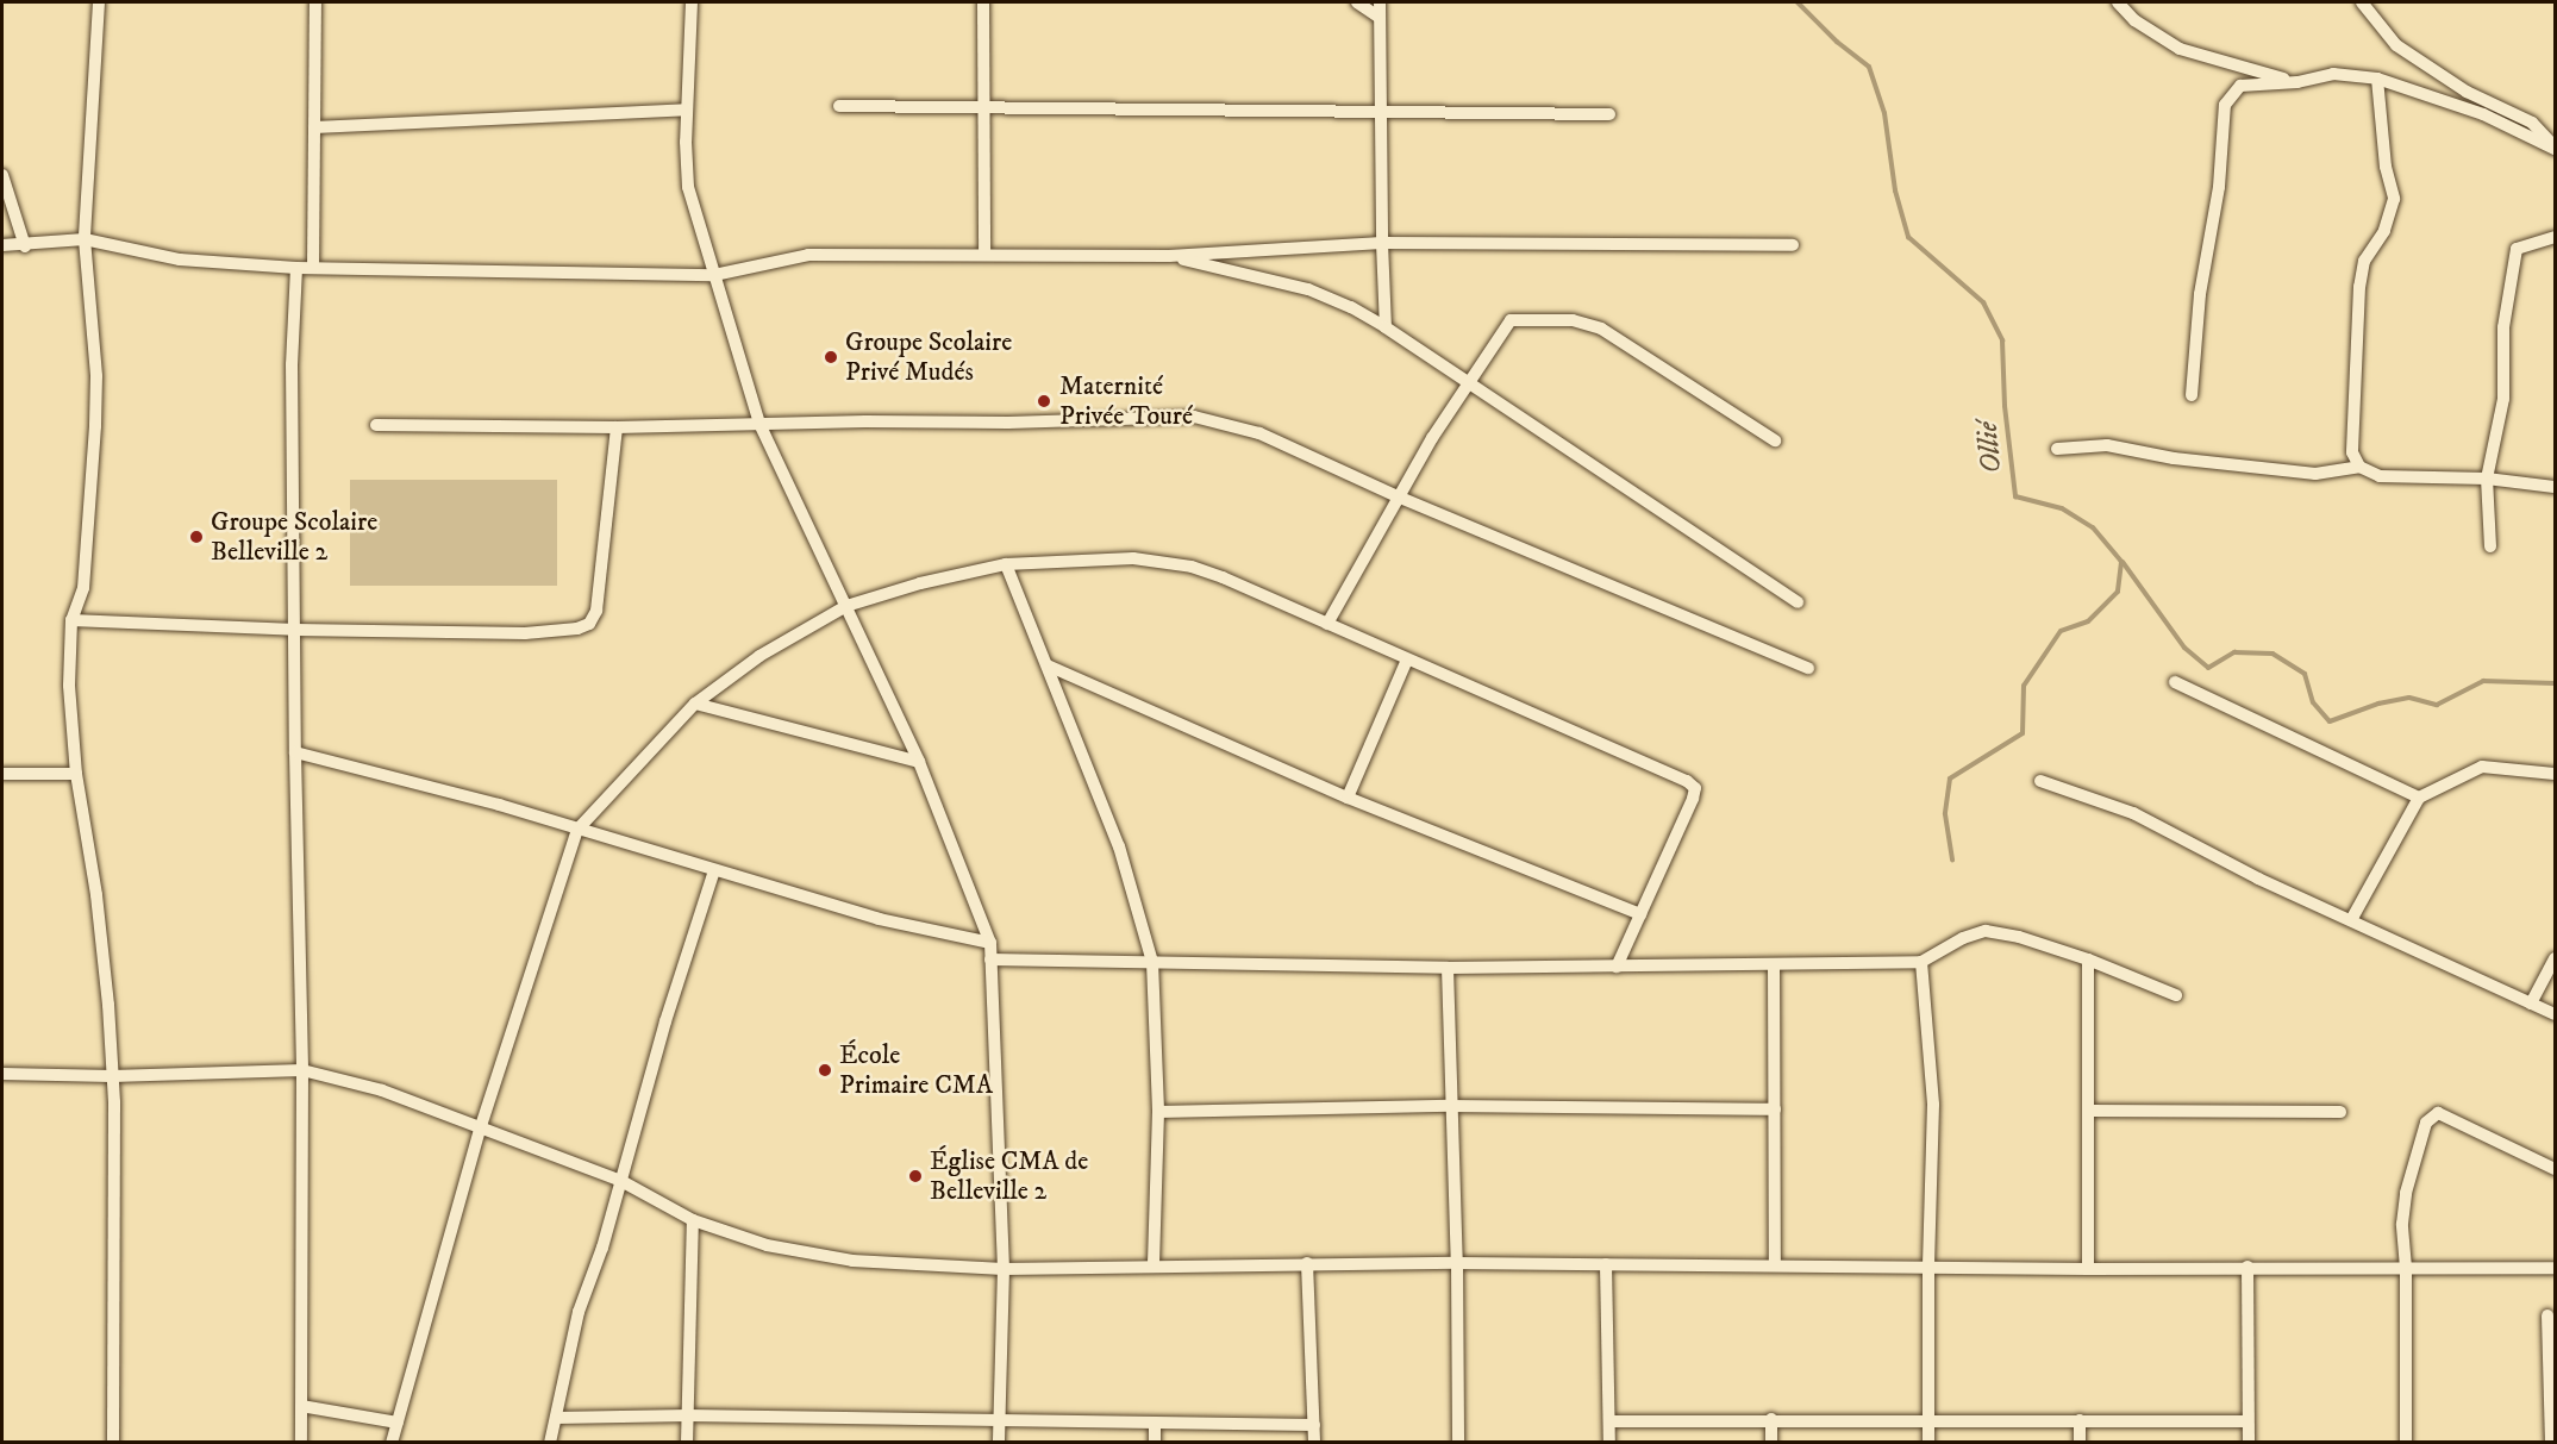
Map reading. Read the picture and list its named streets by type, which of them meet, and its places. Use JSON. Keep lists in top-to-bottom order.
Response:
{
  "water": ["Ollié"],
  "places": [
    "Groupe Scolaire Privé Mudés",
    "Maternité Privée Touré",
    "Groupe Scolaire Belleville 2",
    "École Primaire CMA",
    "Église CMA de Belleville 2"
  ]
}
